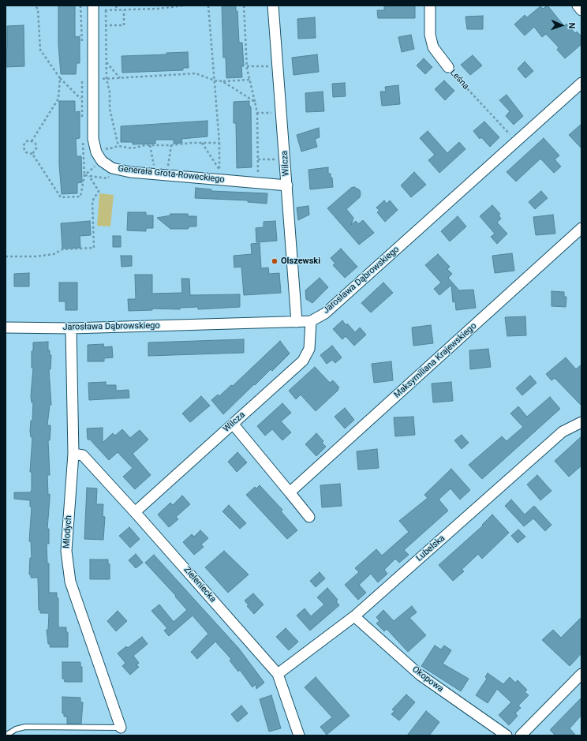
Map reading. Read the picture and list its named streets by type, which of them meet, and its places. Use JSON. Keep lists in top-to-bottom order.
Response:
{
  "streets": {
    "street": [
      "Leśna",
      "Wilcza",
      "Generała Grota-Roweckiego",
      "Jarosława Dąbrowskiego",
      "Maksymiliana Krajewskiego",
      "Młodych",
      "Lubelska",
      "Zieleniecka",
      "Okopowa"
    ]
  },
  "crossings": [
    ["Leśna", "Jarosława Dąbrowskiego"],
    ["Wilcza", "Generała Grota-Roweckiego"],
    ["Wilcza", "Jarosława Dąbrowskiego"],
    ["Wilcza", "Zieleniecka"],
    ["Jarosława Dąbrowskiego", "Młodych"],
    ["Młodych", "Zieleniecka"],
    ["Lubelska", "Zieleniecka"],
    ["Lubelska", "Okopowa"]
  ],
  "places": ["Olszewski"],
  "north": "right"
}
